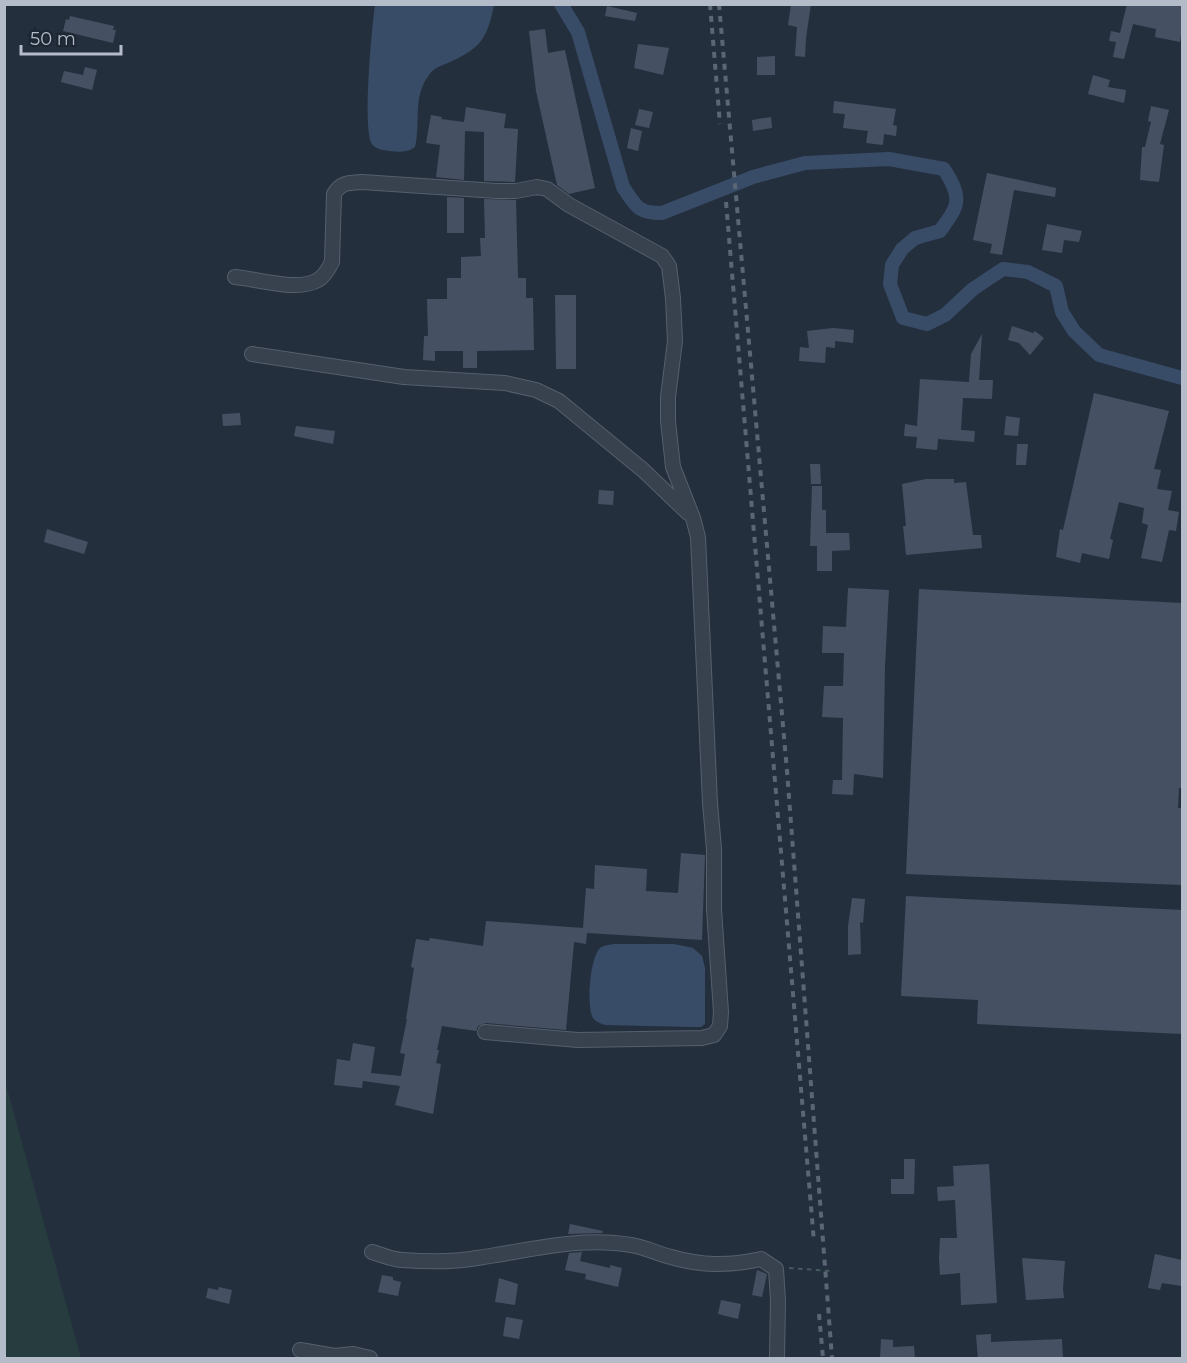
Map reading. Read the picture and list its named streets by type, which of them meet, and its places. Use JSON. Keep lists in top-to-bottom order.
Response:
{
  "scale_bar": "50 m"
}
